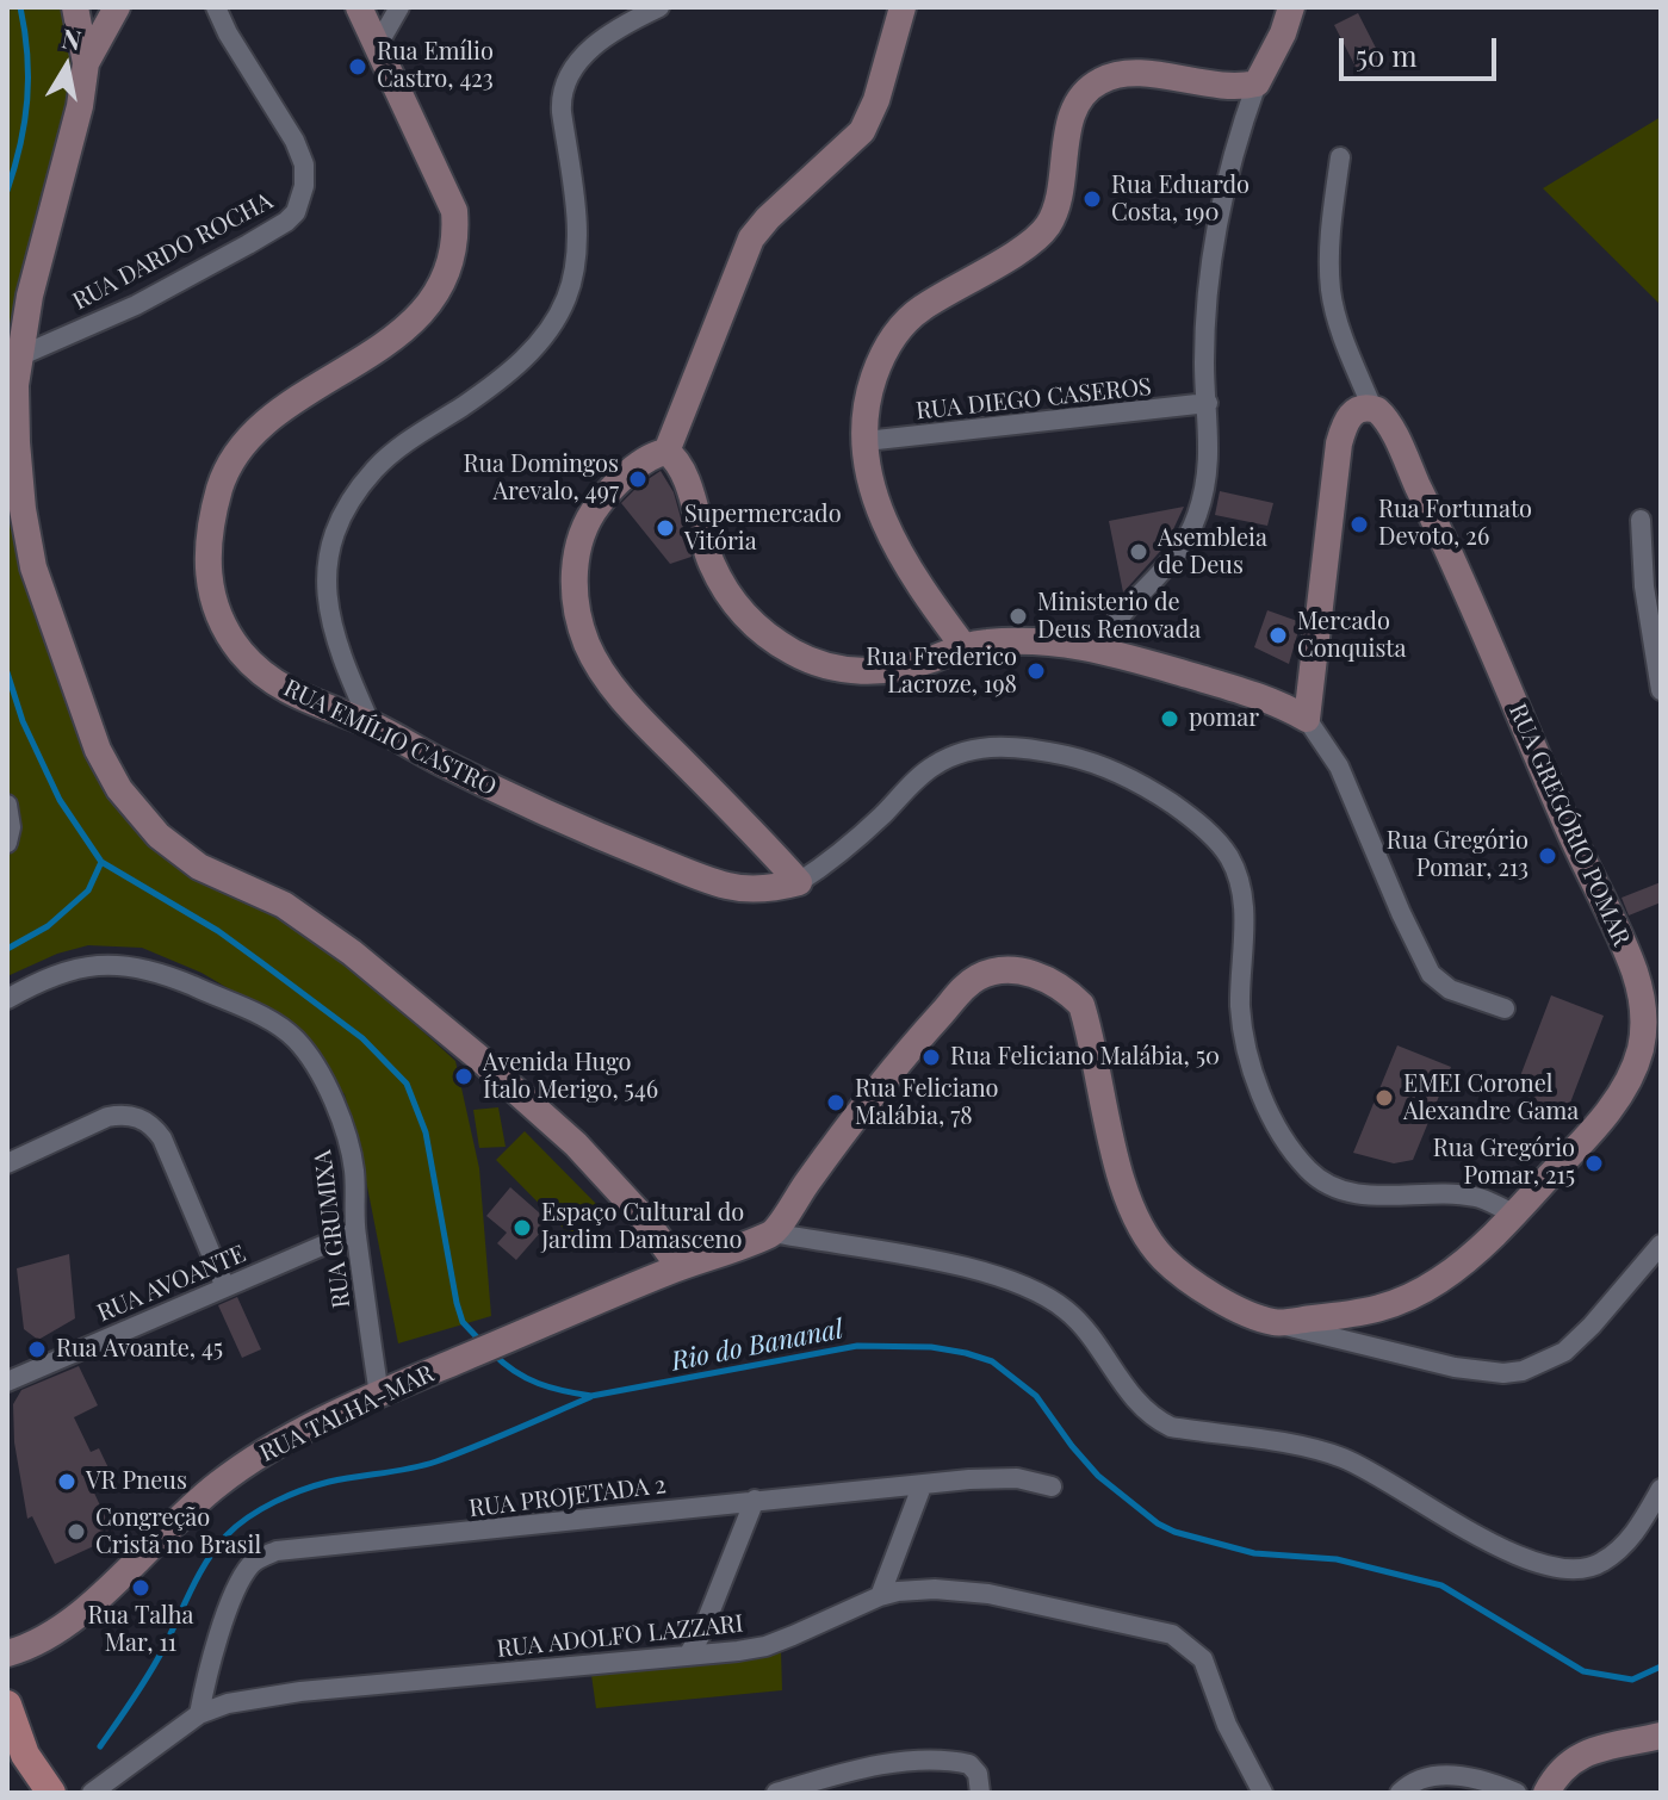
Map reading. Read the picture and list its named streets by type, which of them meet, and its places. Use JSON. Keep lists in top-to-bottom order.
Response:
{
  "streets": {
    "street": [
      "RUA DARDO ROCHA",
      "RUA DIEGO CASEROS",
      "RUA EMÍLIO CASTRO",
      "RUA GREGÓRIO POMAR",
      "RUA GRUMIXA",
      "RUA AVOANTE",
      "RUA TALHA-MAR",
      "RUA PROJETADA 2",
      "RUA ADOLFO LAZZARI"
    ]
  },
  "crossings": [
    ["RUA GRUMIXA", "RUA AVOANTE"],
    ["RUA GRUMIXA", "RUA TALHA-MAR"],
    ["RUA PROJETADA 2", "RUA ADOLFO LAZZARI"]
  ],
  "water": ["Rio do Bananal"],
  "places": [
    "Rua Emílio Castro, 423",
    "Rua Eduardo Costa, 190",
    "Rua Domingos Arevalo, 497",
    "Rua Fortunato Devoto, 26",
    "Supermercado Vitória",
    "Asembleia de Deus",
    "Ministerio de Deus Renovada",
    "Mercado Conquista",
    "Rua Frederico Lacroze, 198",
    "pomar",
    "Rua Gregório Pomar, 213",
    "Rua Feliciano Malábia, 50",
    "Avenida Hugo Ítalo Merigo, 546",
    "EMEI Coronel Alexandre Gama",
    "Rua Feliciano Malábia, 78",
    "Rua Gregório Pomar, 215",
    "Espaço Cultural do Jardim Damasceno",
    "Rua Avoante, 45",
    "VR Pneus",
    "Congreção Cristã no Brasil",
    "Rua Talha Mar, 11"
  ],
  "scale_bar": "50 m",
  "north": "top"
}
